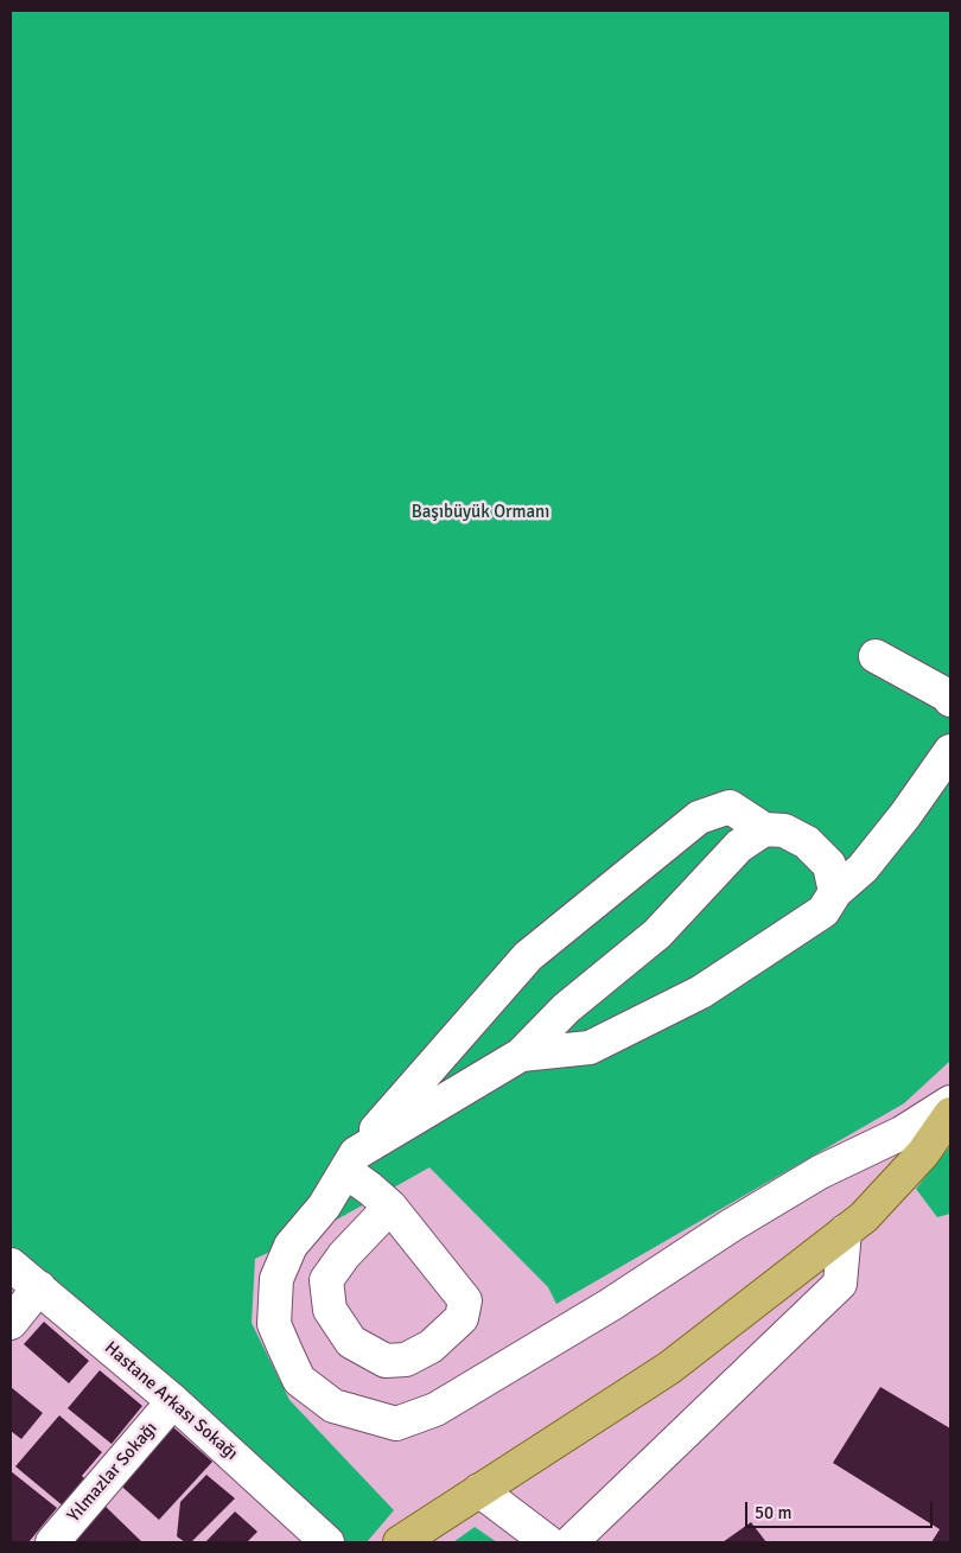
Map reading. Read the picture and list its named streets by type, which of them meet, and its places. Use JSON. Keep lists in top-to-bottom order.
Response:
{
  "streets": {
    "street": ["Hastane Arkası Sokağı", "Yılmazlar Sokağı"]
  },
  "crossings": [
    ["Hastane Arkası Sokağı", "Yılmazlar Sokağı"]
  ],
  "parks": ["Başıbüyük Ormanı"],
  "scale_bar": "50 m"
}
